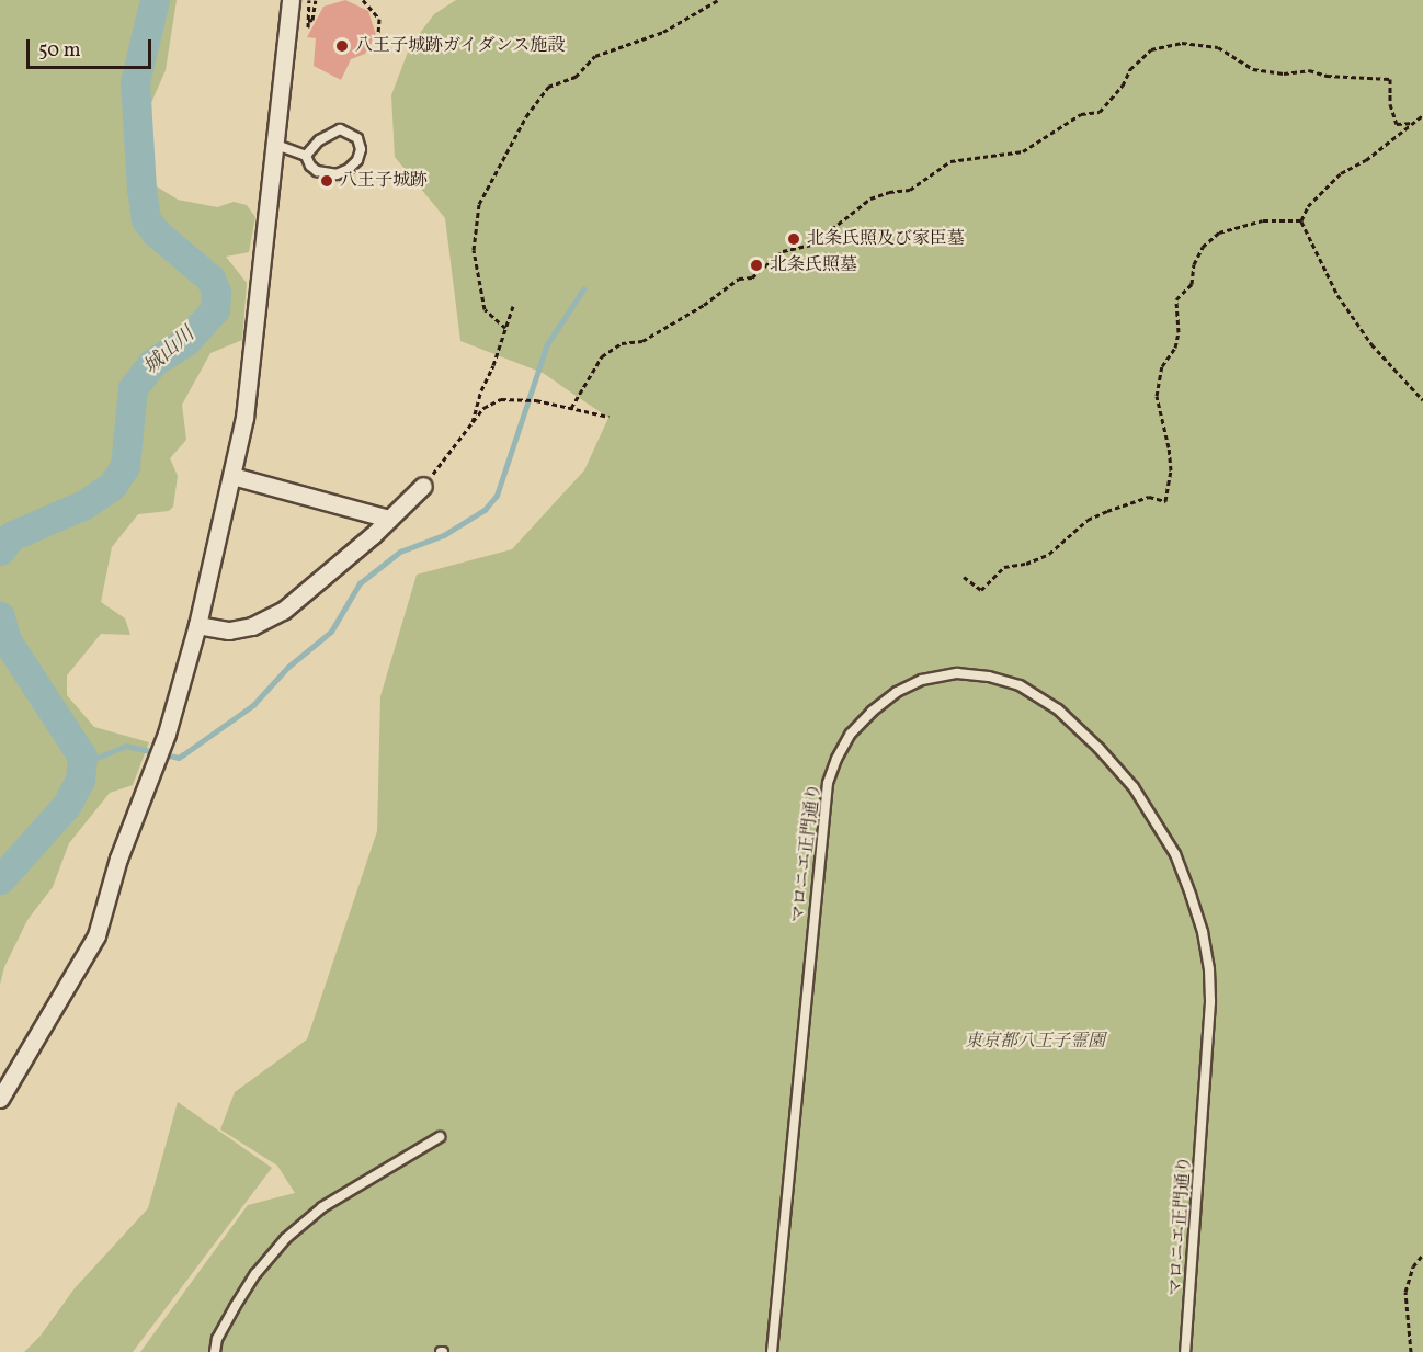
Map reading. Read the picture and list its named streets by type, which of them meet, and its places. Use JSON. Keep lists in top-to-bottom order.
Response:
{
  "streets": {
    "lane": ["マロニエ正門通り"]
  },
  "water": ["城山川"],
  "parks": ["東京都八王子霊園"],
  "places": [
    "八王子城跡ガイダンス施設",
    "八王子城跡",
    "北条氏照及び家臣墓",
    "北条氏照墓"
  ],
  "scale_bar": "50 m"
}
